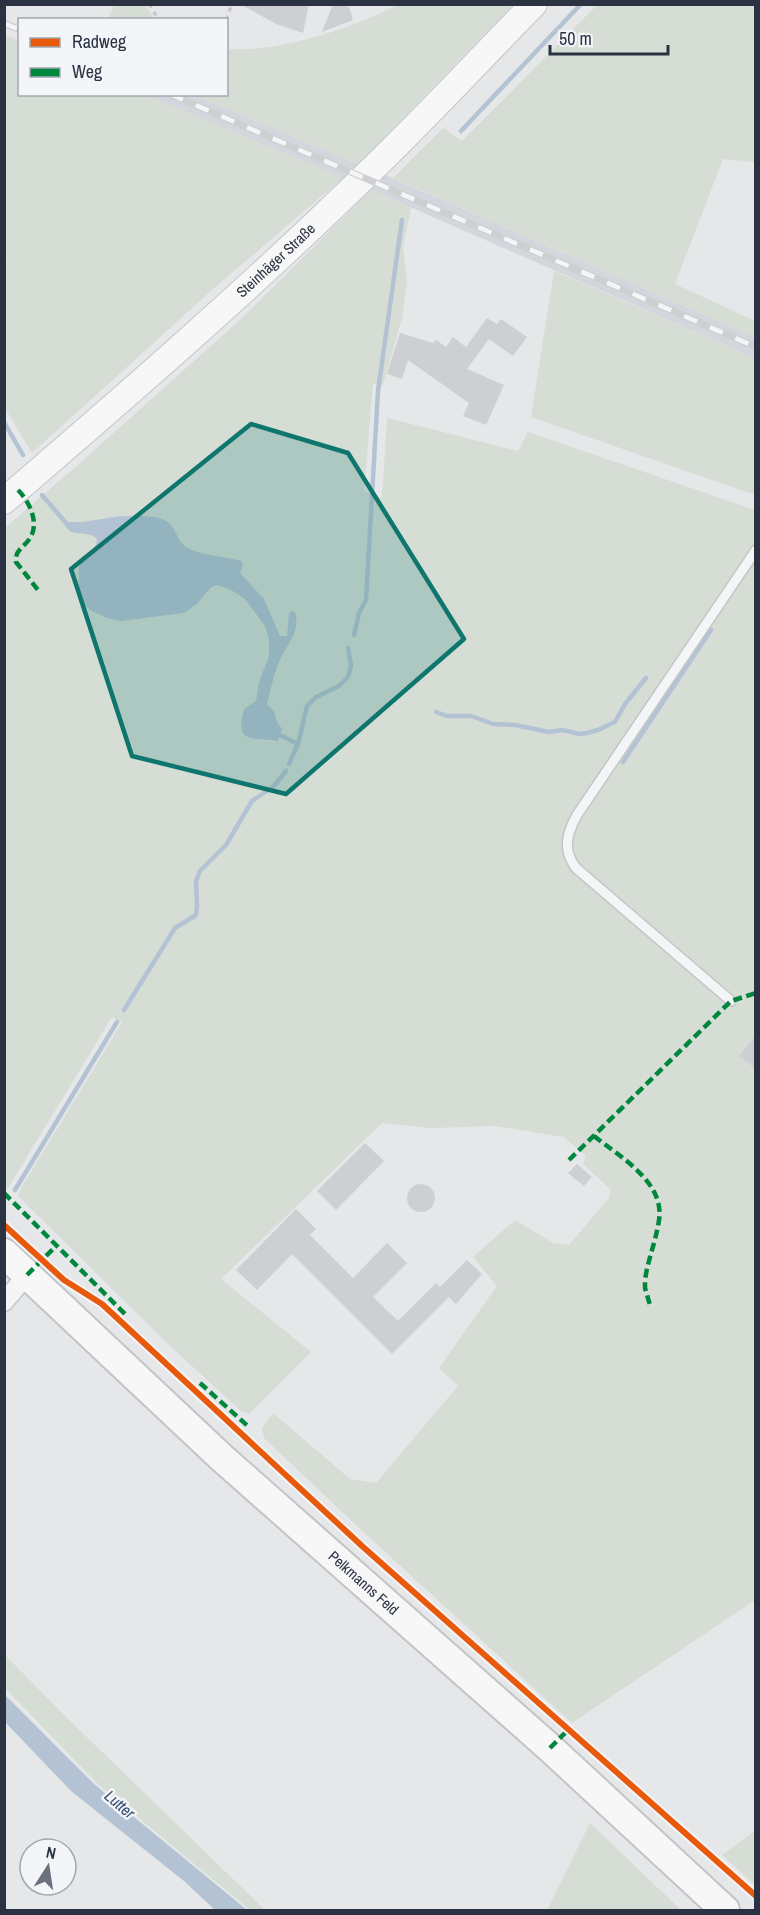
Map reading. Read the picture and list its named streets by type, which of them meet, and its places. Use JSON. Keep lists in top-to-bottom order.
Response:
{
  "streets": {
    "main road": ["Steinhäger Straße", "Pelkmanns Feld"]
  },
  "water": ["Lutter"],
  "legend": ["Radweg", "Weg"],
  "scale_bar": "50 m",
  "north": "top"
}
